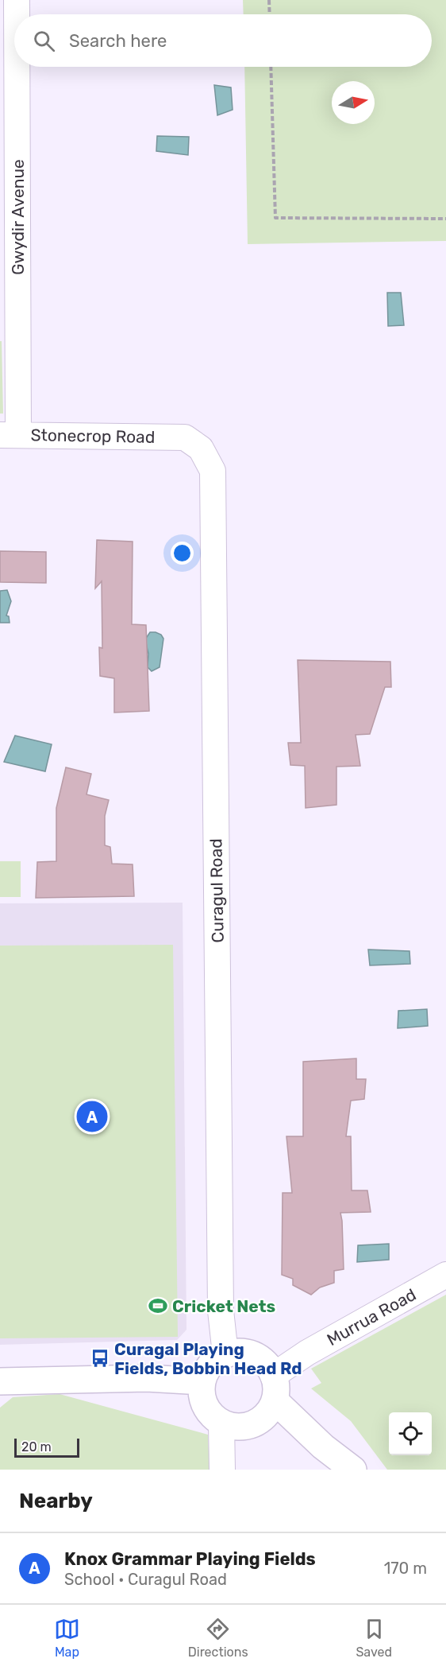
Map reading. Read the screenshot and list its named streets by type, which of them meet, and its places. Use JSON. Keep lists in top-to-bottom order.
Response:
{
  "streets": {
    "street": [
      "Gwydir Avenue",
      "Stonecrop Road",
      "Curagul Road",
      "Murrua Road"
    ]
  },
  "crossings": [
    ["Gwydir Avenue", "Stonecrop Road"],
    ["Stonecrop Road", "Curagul Road"],
    ["Curagul Road", "Murrua Road"]
  ],
  "places": {
    "sports": ["Cricket Nets"],
    "bus stop": ["Curagal Playing Fields, Bobbin Head Rd"]
  },
  "scale_bar": "20 m",
  "north": "right",
  "page": {
    "search": "Search here",
    "pins": "A",
    "scale": "20 m",
    "heading": "Nearby",
    "list": [
      {
        "mark": "A",
        "name": "Knox Grammar Playing Fields",
        "note": "School · Curagul Road",
        "value": "170 m"
      }
    ],
    "nav": ["Map", "Directions", "Saved"]
  }
}
